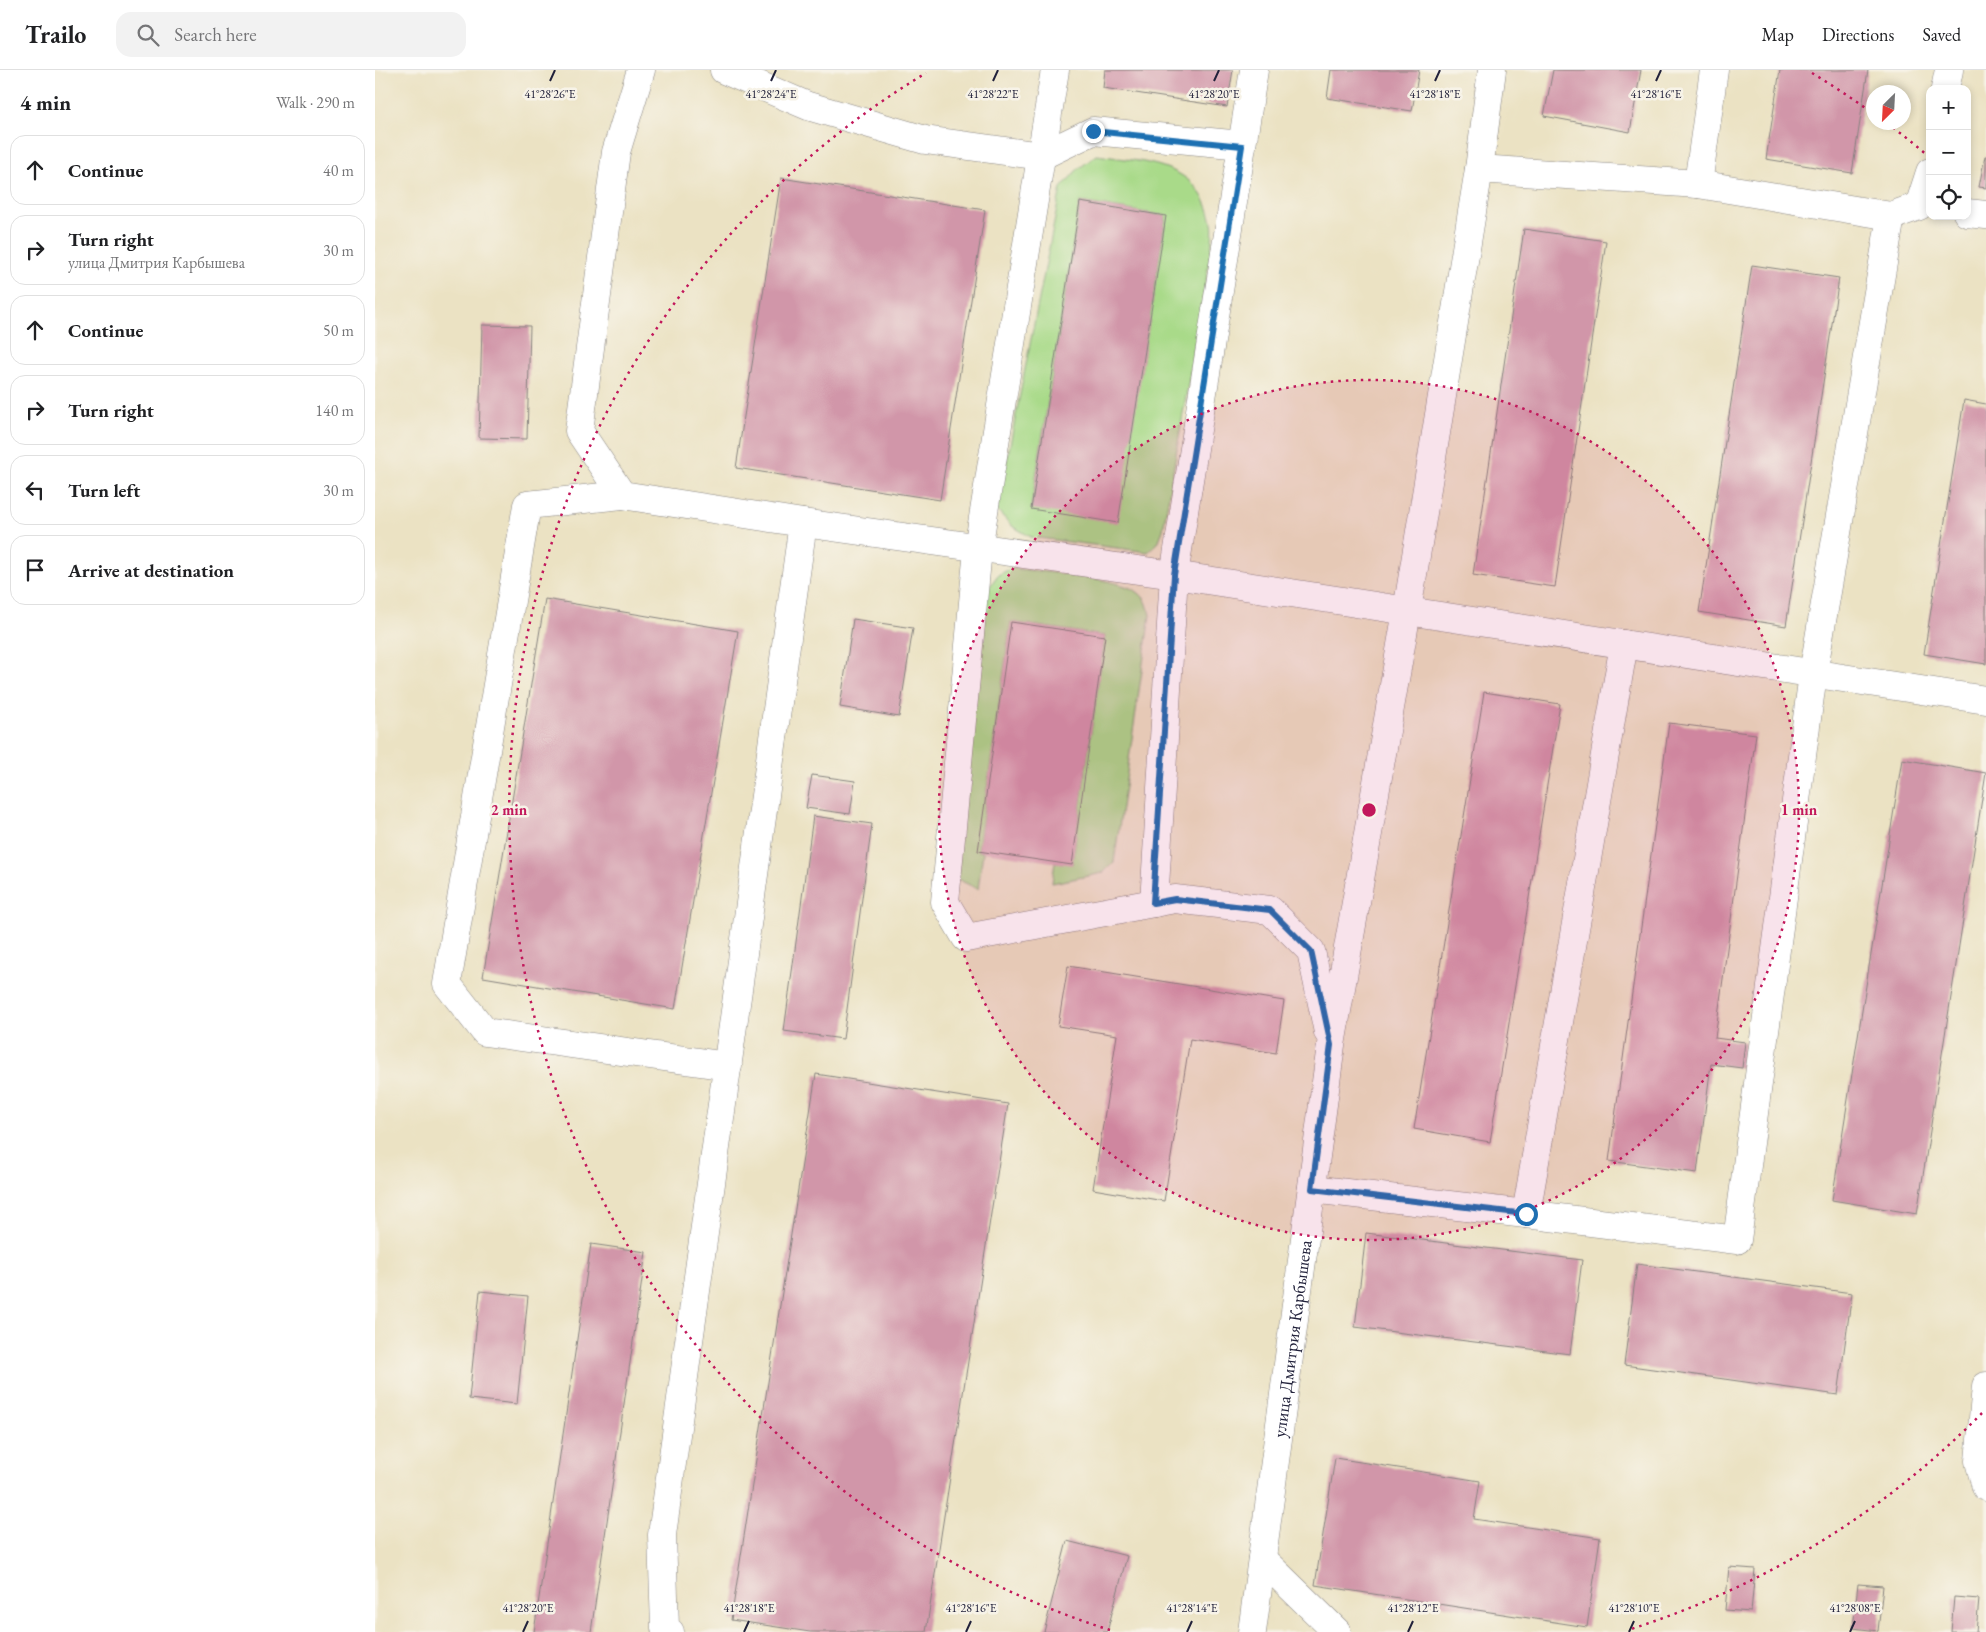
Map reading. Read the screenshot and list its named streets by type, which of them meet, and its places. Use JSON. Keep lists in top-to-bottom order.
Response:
{
  "streets": {
    "street": ["улица Дмитрия Карбышева"]
  },
  "north": "bottom left",
  "page": {
    "header": "Trailo",
    "search": "Search here",
    "nav": ["Map", "Directions", "Saved"],
    "heading": ["4 min", "Walk · 290 m"],
    "map_buttons": ["+", "−"],
    "list": [
      ["Continue", "40 m"],
      ["Turn right", "улица Дмитрия Карбышева", "30 m"],
      ["Continue", "50 m"],
      ["Turn right", "140 m"],
      ["Turn left", "30 m"],
      "Arrive at destination"
    ]
  },
  "coordinates": [
    "41°28'26\"E",
    "41°28'24\"E",
    "41°28'22\"E",
    "41°28'20\"E",
    "41°28'16\"E",
    "41°28'18\"E",
    "41°28'14\"E",
    "41°28'12\"E",
    "41°28'10\"E",
    "41°28'08\"E"
  ],
  "rings": ["1 min", "2 min"]
}
